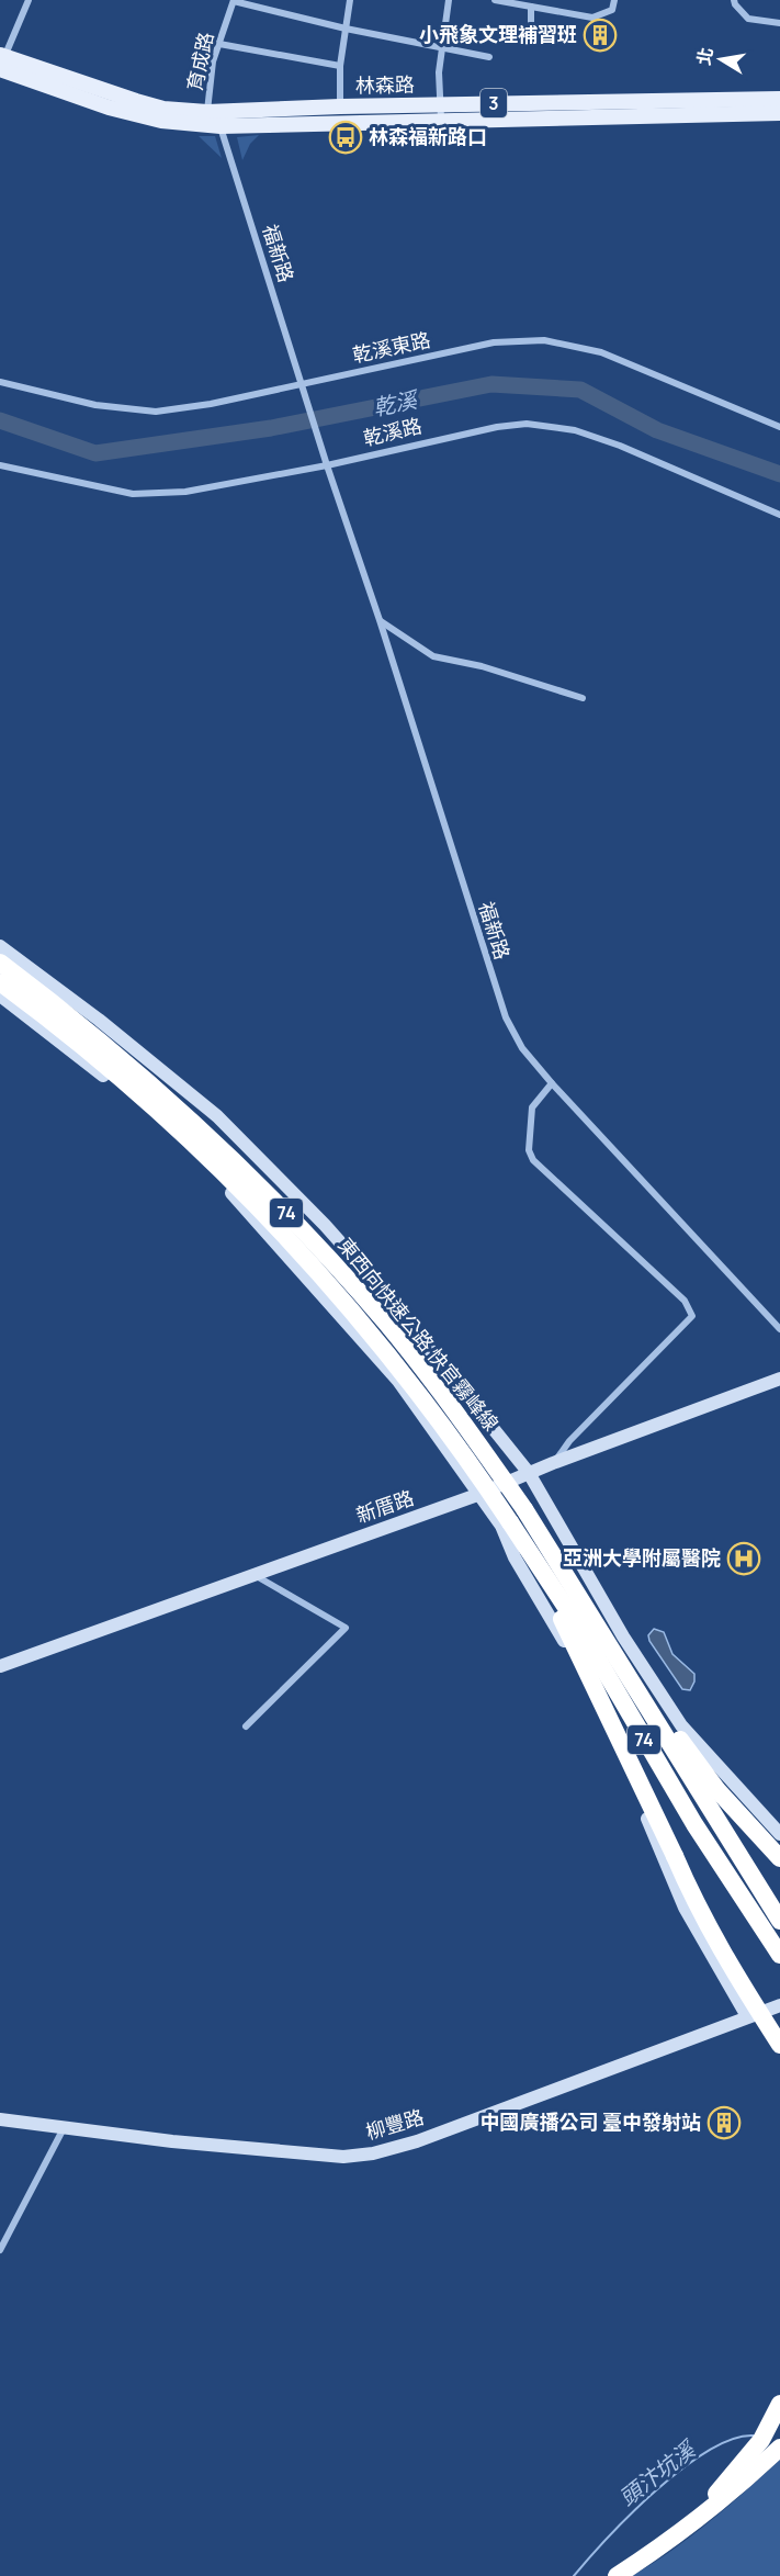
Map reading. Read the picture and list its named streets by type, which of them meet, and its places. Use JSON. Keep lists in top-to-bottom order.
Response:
{
  "streets": {
    "highway": ["74", "東西向快速公路 快官霧峰線"],
    "main road": ["林森路", "3"],
    "street": [
      "育成路",
      "福新路",
      "乾溪東路",
      "乾溪路",
      "新厝路",
      "柳豐路"
    ]
  },
  "crossings": [
    ["育成路", "林森路"],
    ["育成路", "福新路"],
    ["林森路", "福新路"],
    ["福新路", "乾溪東路"],
    ["福新路", "乾溪路"],
    ["74", "東西向快速公路 快官霧峰線"]
  ],
  "water": ["乾溪", "頭汴坑溪"],
  "places": {
    "building": ["小飛象文理補習班", "中國廣播公司 臺中發射站"],
    "bus stop": ["林森福新路口"],
    "hospital": ["亞洲大學附屬醫院"]
  },
  "north": "left"
}
